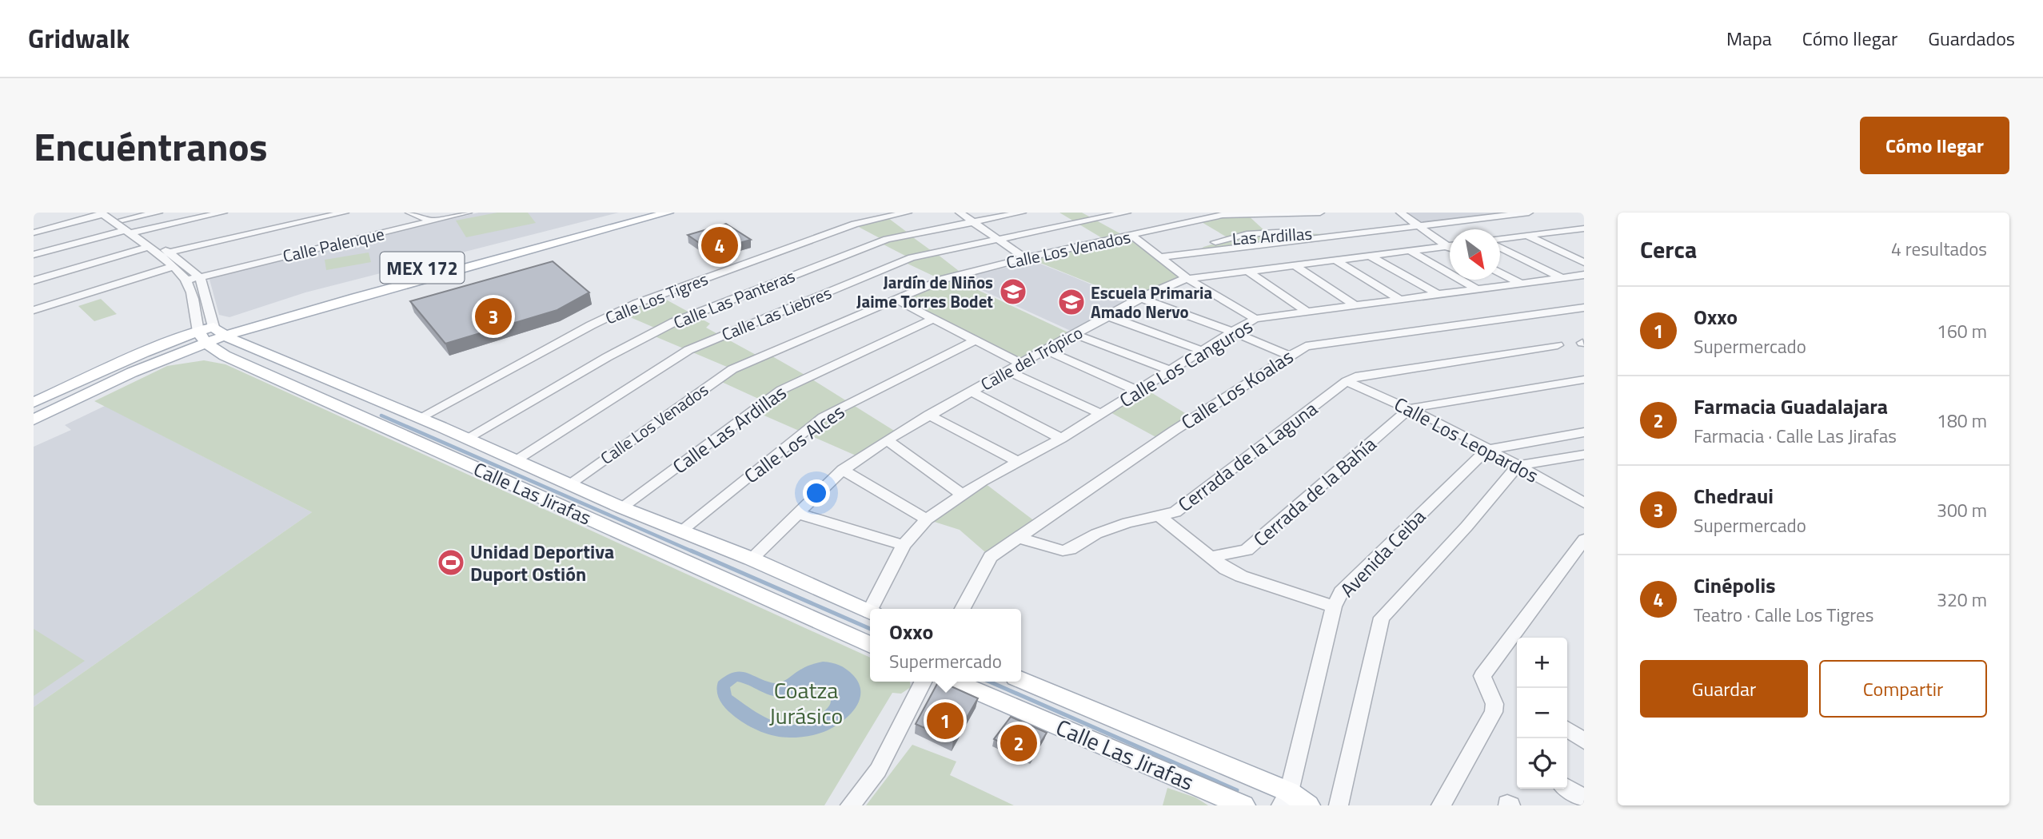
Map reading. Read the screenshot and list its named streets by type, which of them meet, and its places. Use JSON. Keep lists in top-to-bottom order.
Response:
{
  "streets": {
    "main road": ["MEX 172", "Calle Las Jirafas"],
    "street": [
      "Las Ardillas",
      "Calle Palenque",
      "Calle Los Venados",
      "Calle Los Tigres",
      "Calle Las Panteras",
      "Calle Las Liebres",
      "Calle del Trópico",
      "Calle Los Canguros",
      "Calle Los Koalas",
      "Calle Las Ardillas",
      "Calle Los Leopardos",
      "Calle Los Alces",
      "Cerrada de la Laguna",
      "Cerrada de la Bahía",
      "Avenida Ceiba"
    ]
  },
  "crossings": [
    ["Calle Los Venados", "Calle Las Jirafas"],
    ["MEX 172", "Calle Las Jirafas"],
    ["Calle Los Tigres", "Calle Las Jirafas"],
    ["Calle Las Panteras", "Calle Las Jirafas"],
    ["Calle Las Liebres", "Calle Las Jirafas"],
    ["Calle del Trópico", "Calle Las Jirafas"],
    ["Calle Los Koalas", "Cerrada de la Laguna"],
    ["Calle Las Ardillas", "Calle Las Jirafas"],
    ["Calle Los Leopardos", "Cerrada de la Laguna"],
    ["Calle Los Leopardos", "Cerrada de la Bahía"],
    ["Calle Los Leopardos", "Avenida Ceiba"],
    ["Calle Los Alces", "Calle Las Jirafas"],
    ["Calle Las Jirafas", "Avenida Ceiba"]
  ],
  "parks": ["Coatza Jurásico"],
  "places": {
    "school or university": ["Jardín de Niños Jaime Torres Bodet", "Escuela Primaria Amado Nervo"],
    "sports": ["Unidad Deportiva Duport Ostión"]
  },
  "north": "bottom right",
  "page": {
    "header": "Gridwalk",
    "nav": ["Mapa", "Cómo llegar", "Guardados"],
    "title": "Encuéntranos",
    "buttons": [
      "Cómo llegar",
      ["Guardar", "Compartir"]
    ],
    "heading": ["Cerca", "4 resultados"],
    "pins": [
      "4",
      "3",
      "1",
      "2"
    ],
    "list": [
      {
        "mark": "1",
        "name": "Oxxo",
        "note": "Supermercado",
        "value": "160 m"
      },
      {
        "mark": "2",
        "name": "Farmacia Guadalajara",
        "note": "Farmacia · Calle Las Jirafas",
        "value": "180 m"
      },
      {
        "mark": "3",
        "name": "Chedraui",
        "note": "Supermercado",
        "value": "300 m"
      },
      {
        "mark": "4",
        "name": "Cinépolis",
        "note": "Teatro · Calle Los Tigres",
        "value": "320 m"
      }
    ],
    "popup": ["Oxxo", "Supermercado"],
    "map_buttons": ["+", "−"]
  }
}
